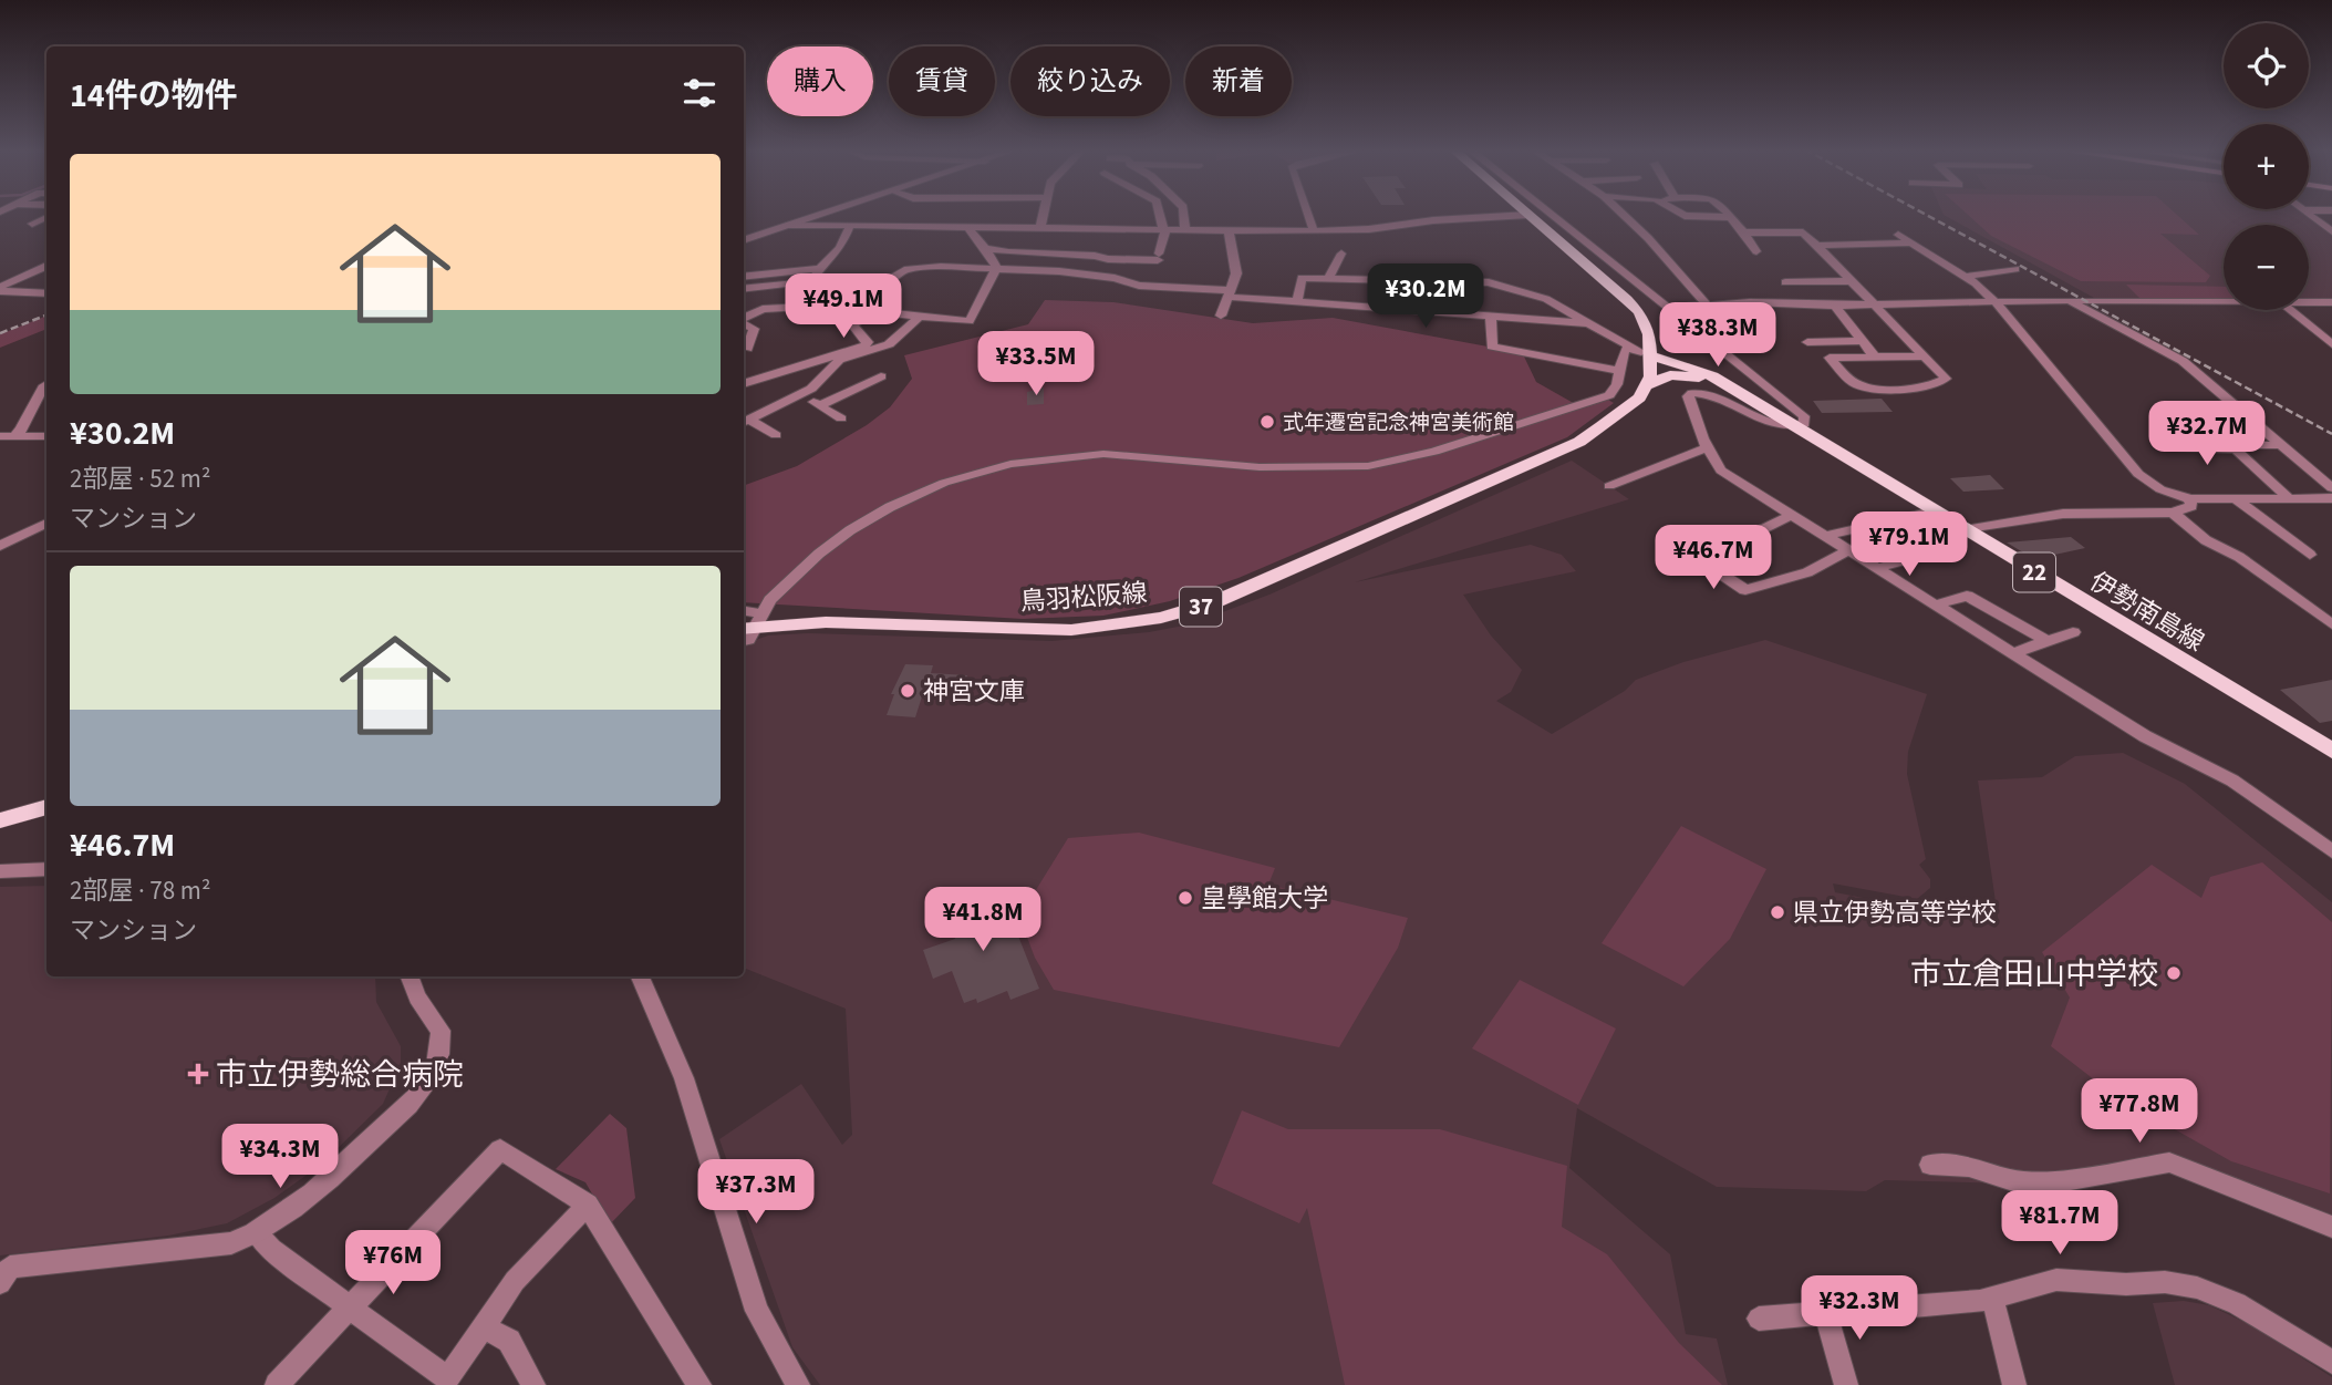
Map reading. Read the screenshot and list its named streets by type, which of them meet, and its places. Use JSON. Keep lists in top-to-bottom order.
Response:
{
  "streets": {
    "main road": [
      "22",
      "鳥羽松阪線",
      "37",
      "伊勢南島線"
    ]
  },
  "places": {
    "other": [
      "式年遷宮記念神宮美術館",
      "神宮文庫",
      "皇學館大学",
      "県立伊勢高等学校",
      "市立倉田山中学校"
    ],
    "health": ["市立伊勢総合病院"]
  },
  "page": {
    "map_buttons": ["+", "−"],
    "chip": [
      "購入",
      "賃貸",
      "絞り込み",
      "新着"
    ],
    "heading": "14件の物件",
    "list": [
      {
        "name": "¥30.2M",
        "note": "2部屋 · 52 m² · マンション"
      },
      {
        "name": "¥46.7M",
        "note": "2部屋 · 78 m² · マンション"
      }
    ],
    "price": [
      "¥30.2M",
      "¥49.1M",
      "¥38.3M",
      "¥33.5M",
      "¥32.7M",
      "¥79.1M",
      "¥46.7M",
      "¥41.8M",
      "¥77.8M",
      "¥34.3M",
      "¥37.3M",
      "¥81.7M",
      "¥76M",
      "¥32.3M"
    ]
  }
}
